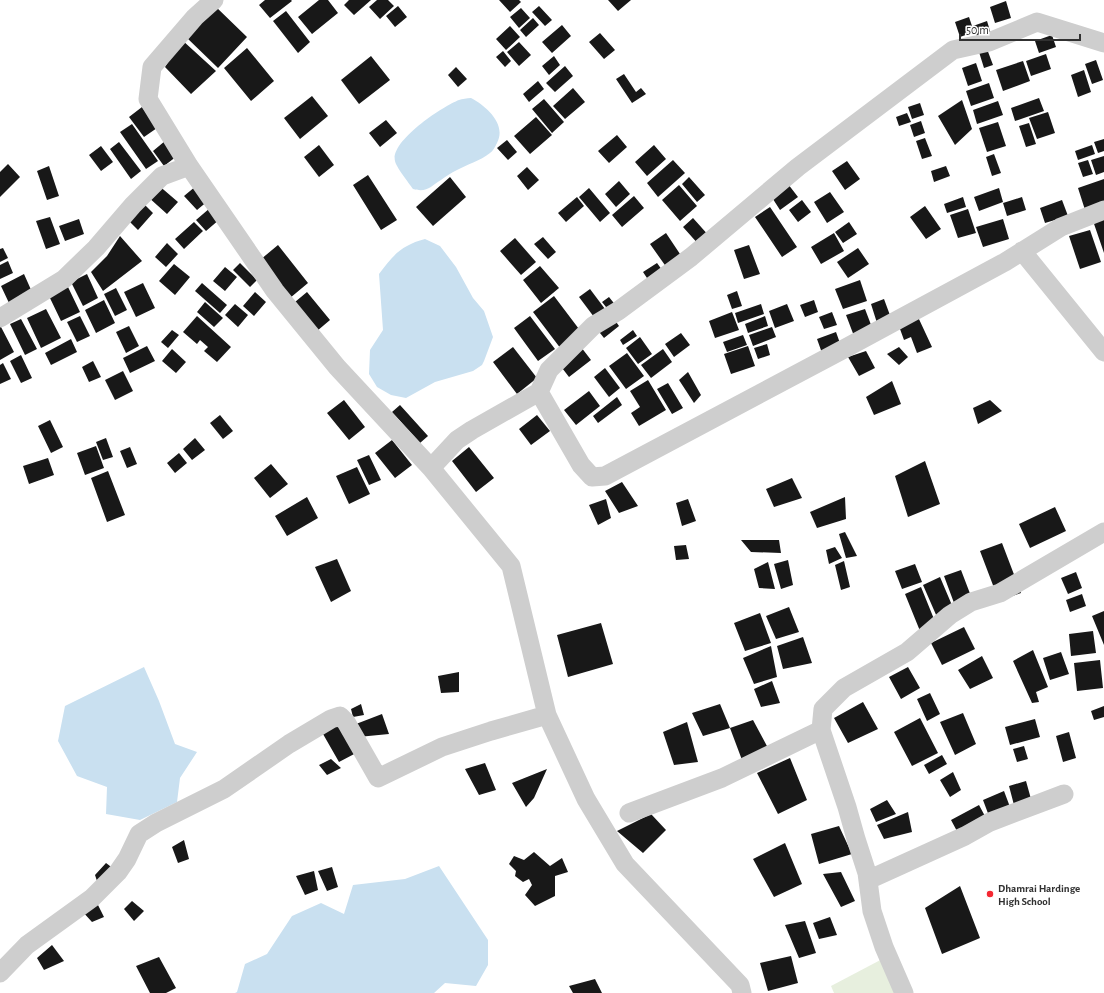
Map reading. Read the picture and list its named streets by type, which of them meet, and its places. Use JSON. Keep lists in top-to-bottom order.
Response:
{
  "places": ["Dhamrai Hardinge High School"],
  "scale_bar": "50 m"
}
